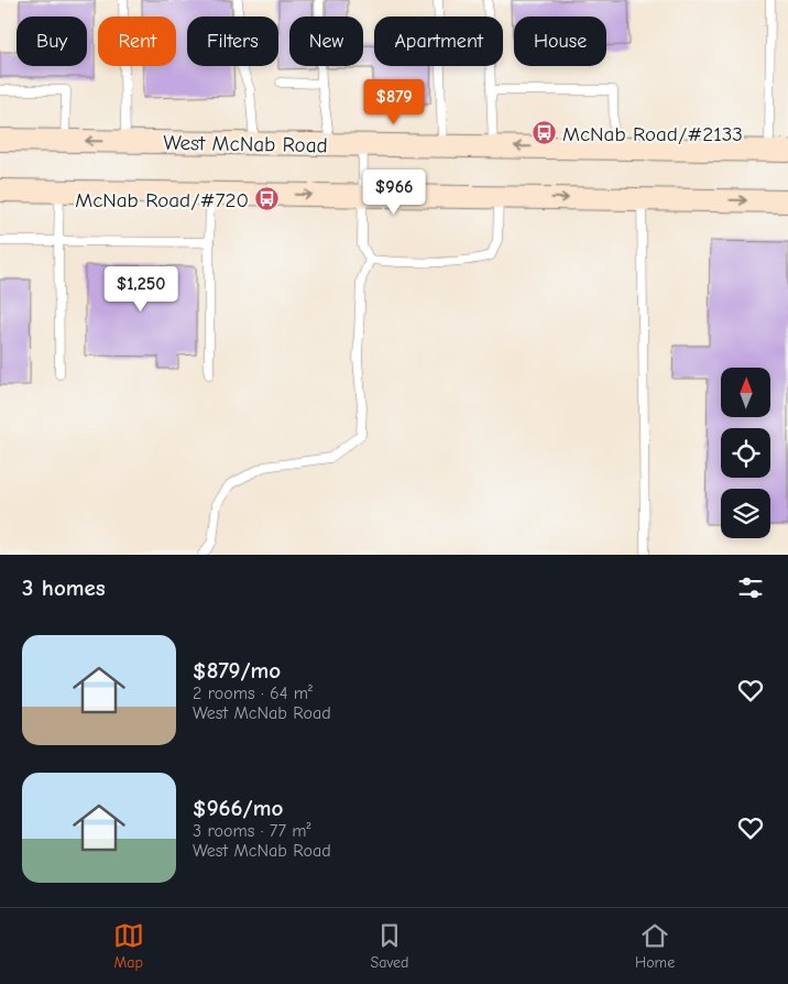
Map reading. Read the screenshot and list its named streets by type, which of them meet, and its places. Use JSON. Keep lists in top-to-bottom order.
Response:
{
  "streets": {
    "main road": ["West McNab Road"]
  },
  "places": {
    "bus stop": ["McNab Road/#2133", "McNab Road/#720"]
  },
  "north": "top",
  "page": {
    "chip": [
      "Buy",
      "Rent",
      "Filters",
      "New",
      "Apartment",
      "House"
    ],
    "price": ["$879", "$966", "$1,250"],
    "heading": "3 homes",
    "list": [
      {
        "name": "$879/mo",
        "note": "2 rooms · 64 m² · West McNab Road"
      },
      {
        "name": "$966/mo",
        "note": "3 rooms · 77 m² · West McNab Road"
      }
    ],
    "tabs": ["Map", "Saved", "Home"]
  }
}
